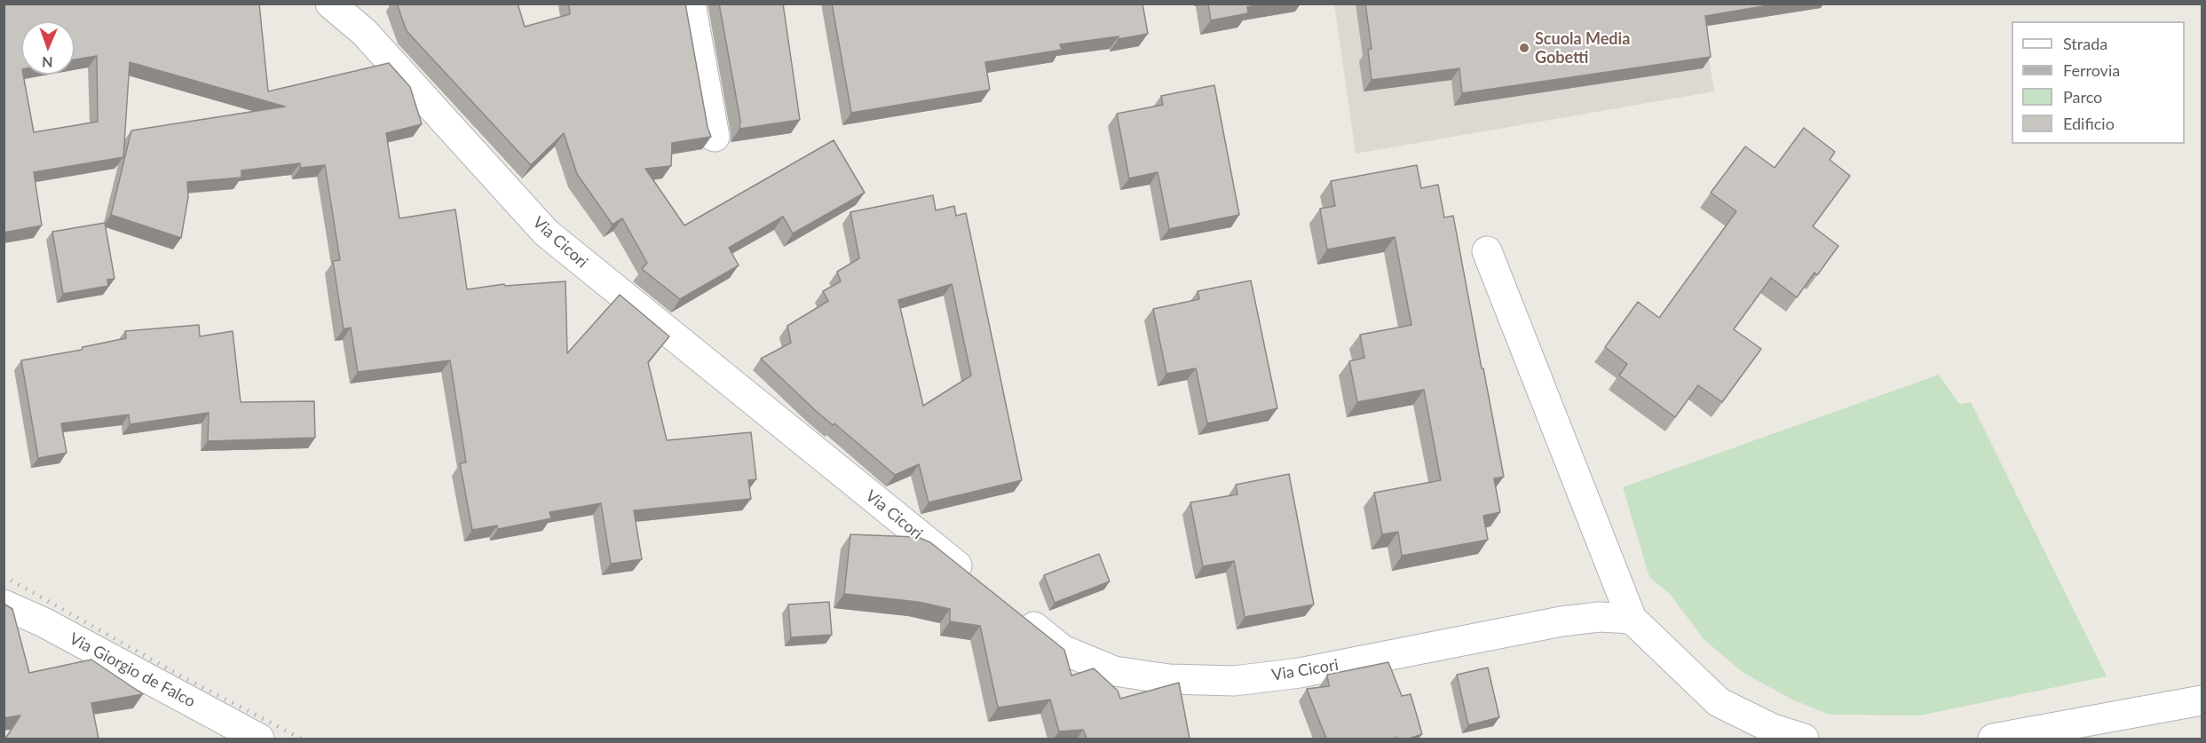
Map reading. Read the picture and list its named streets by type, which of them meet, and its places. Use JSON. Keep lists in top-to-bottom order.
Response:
{
  "streets": {
    "street": ["Via Cicori", "Via Giorgio de Falco"]
  },
  "places": ["Scuola Media Gobetti"],
  "legend": [
    "Strada",
    "Ferrovia",
    "Parco",
    "Edificio"
  ],
  "north": "bottom"
}
